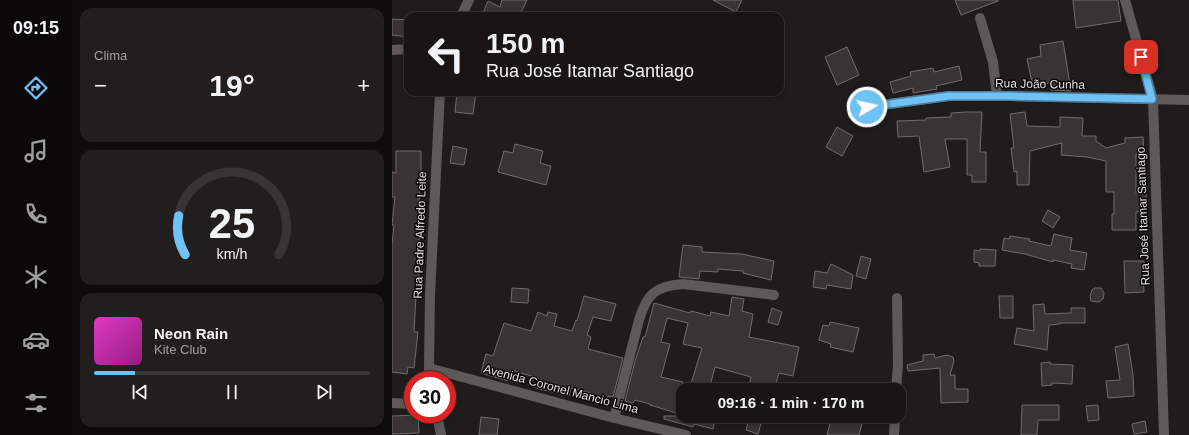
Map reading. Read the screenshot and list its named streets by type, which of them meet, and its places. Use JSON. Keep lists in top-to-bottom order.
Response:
{
  "streets": {
    "street": [
      "Rua João Cunha",
      "Rua José Itamar Santiago",
      "Rua Padre Alfredo Leite",
      "Avenida Coronel Mancio Lima"
    ]
  },
  "crossings": [
    ["Rua João Cunha", "Rua José Itamar Santiago"],
    ["Rua Padre Alfredo Leite", "Avenida Coronel Mancio Lima"]
  ],
  "page": {
    "tabs": "09:15",
    "tile": "Clima",
    "turn": ["150 m", "Rua José Itamar Santiago"],
    "heat": ["−", "19°", "+"],
    "song": ["Neon Rain", "Kite Club"],
    "limit": "30",
    "trip": "09:16 · 1 min · 170 m",
    "gauge": ["25", "km/h"]
  }
}
